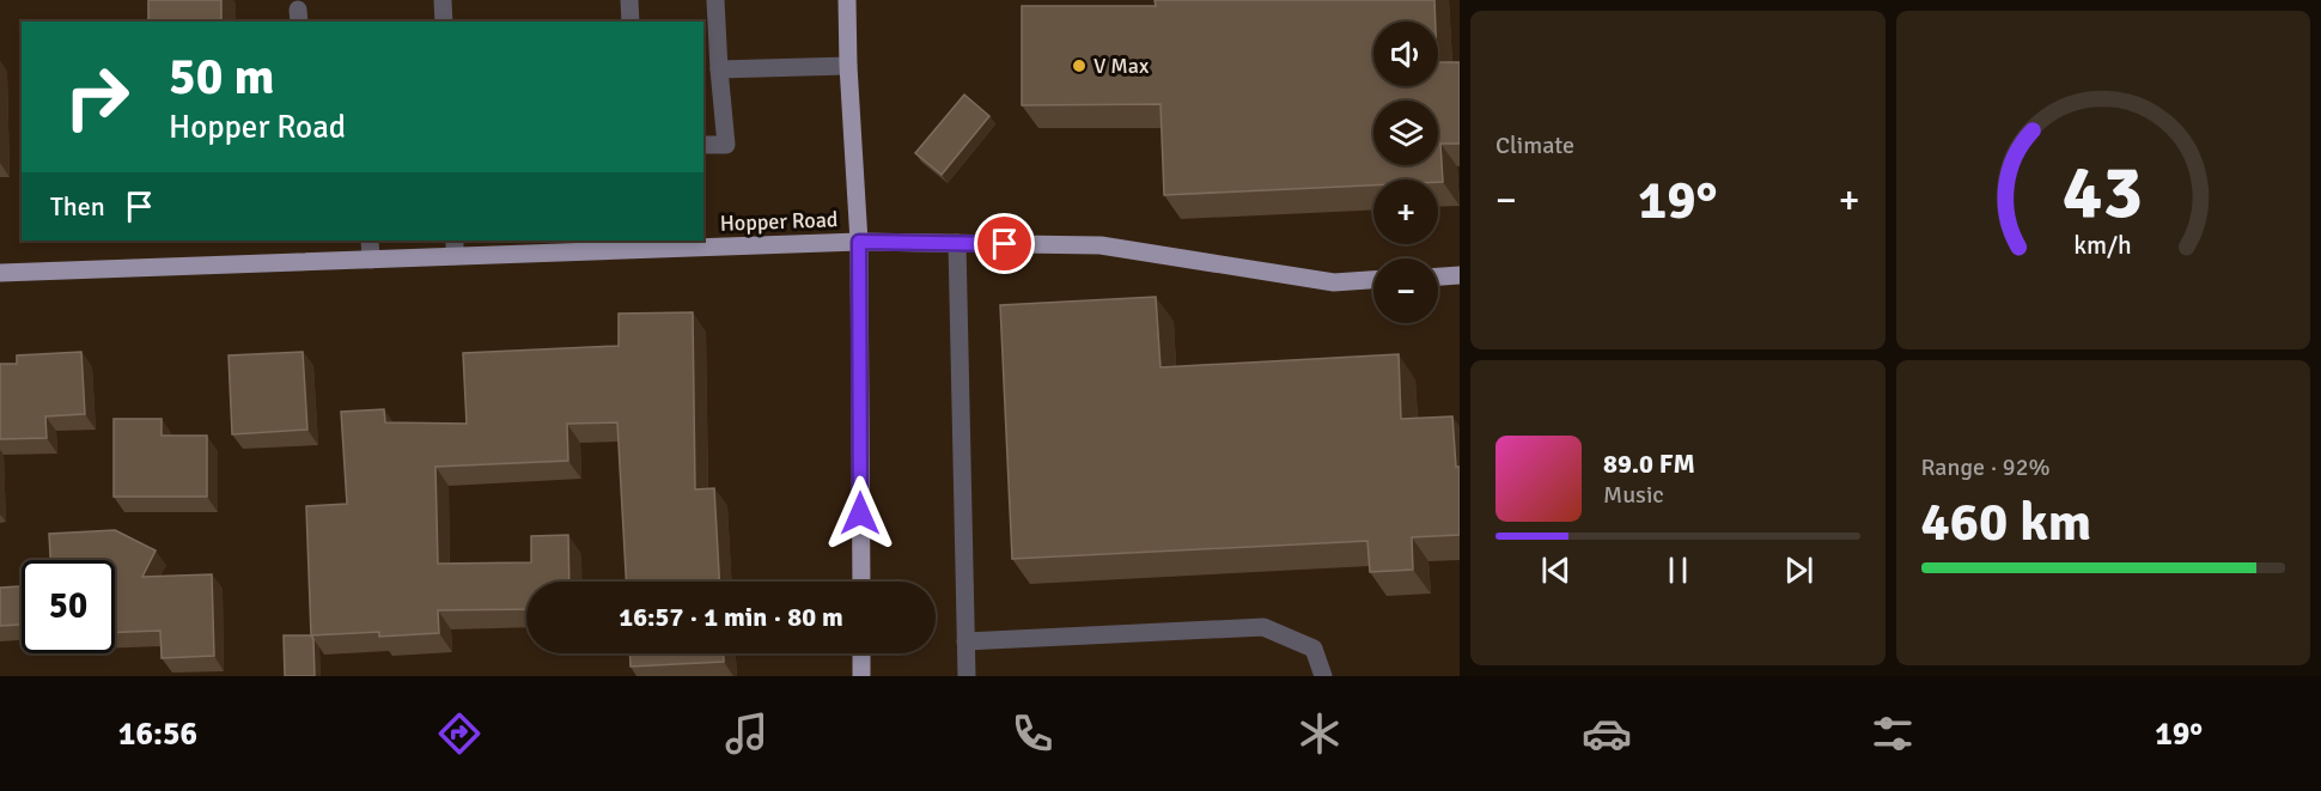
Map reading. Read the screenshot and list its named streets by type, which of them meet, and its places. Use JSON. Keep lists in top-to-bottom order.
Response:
{
  "streets": {
    "main road": ["Hopper Road"]
  },
  "places": ["V Max"],
  "page": {
    "tile": [
      "Climate",
      ["Range · 92%", "460 km"]
    ],
    "map_buttons": ["+", "−"],
    "turn": ["50 m", "Hopper Road"],
    "heat": ["−", "19°", "+"],
    "then": "Then",
    "song": ["89.0 FM", "Music"],
    "limit": "50",
    "trip": "16:57 · 1 min · 80 m",
    "tabs": ["16:56", "19°"],
    "gauge": ["43", "km/h"]
  }
}
